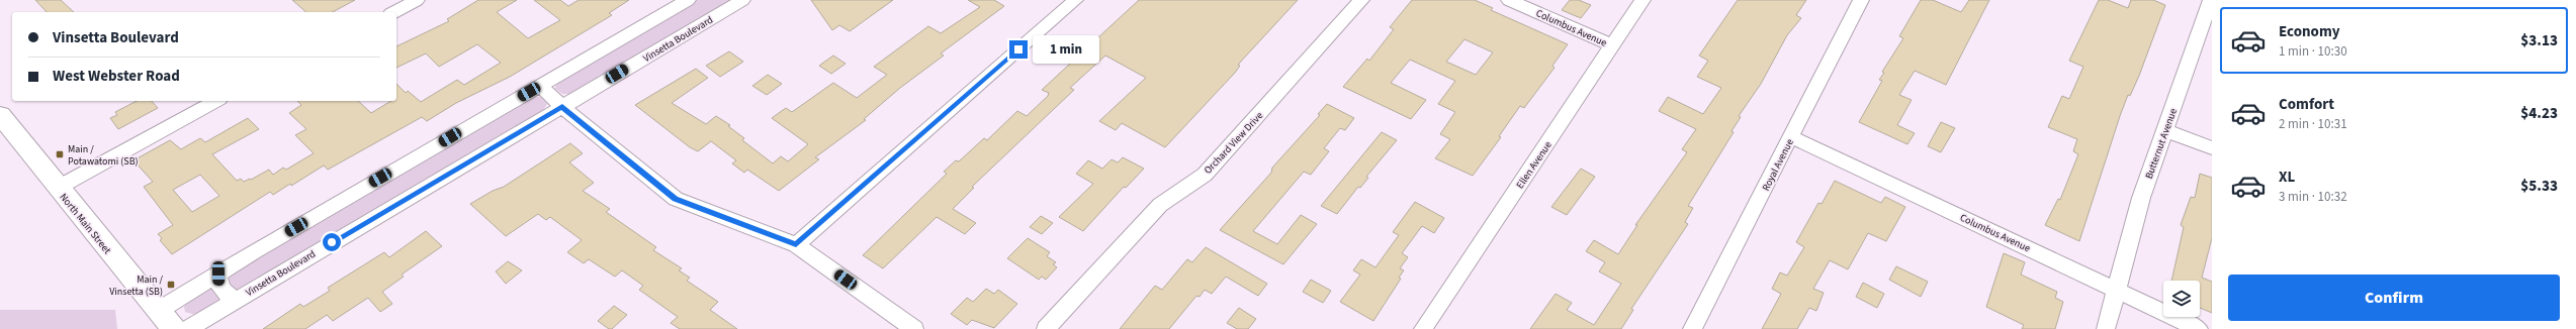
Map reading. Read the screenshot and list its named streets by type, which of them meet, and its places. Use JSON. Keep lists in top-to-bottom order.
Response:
{
  "streets": {
    "main road": ["North Main Street"],
    "street": [
      "Columbus Avenue",
      "Vinsetta Boulevard",
      "Orchard View Drive",
      "Butternut Avenue",
      "Ellen Avenue",
      "Royal Avenue"
    ]
  },
  "crossings": [
    ["Columbus Avenue", "Butternut Avenue"],
    ["Columbus Avenue", "Ellen Avenue"],
    ["Columbus Avenue", "Royal Avenue"]
  ],
  "places": {
    "transit": ["Main / Potawatomi (SB)", "Main / Vinsetta (SB)"]
  },
  "page": {
    "list": [
      {
        "name": "Economy",
        "note": "1 min · 10:30",
        "value": "$3.13"
      },
      {
        "name": "Comfort",
        "note": "2 min · 10:31",
        "value": "$4.23"
      },
      {
        "name": "XL",
        "note": "3 min · 10:32",
        "value": "$5.33"
      }
    ],
    "banner": ["Vinsetta Boulevard", "West Webster Road"],
    "bubble": "1 min",
    "buttons": "Confirm"
  }
}
